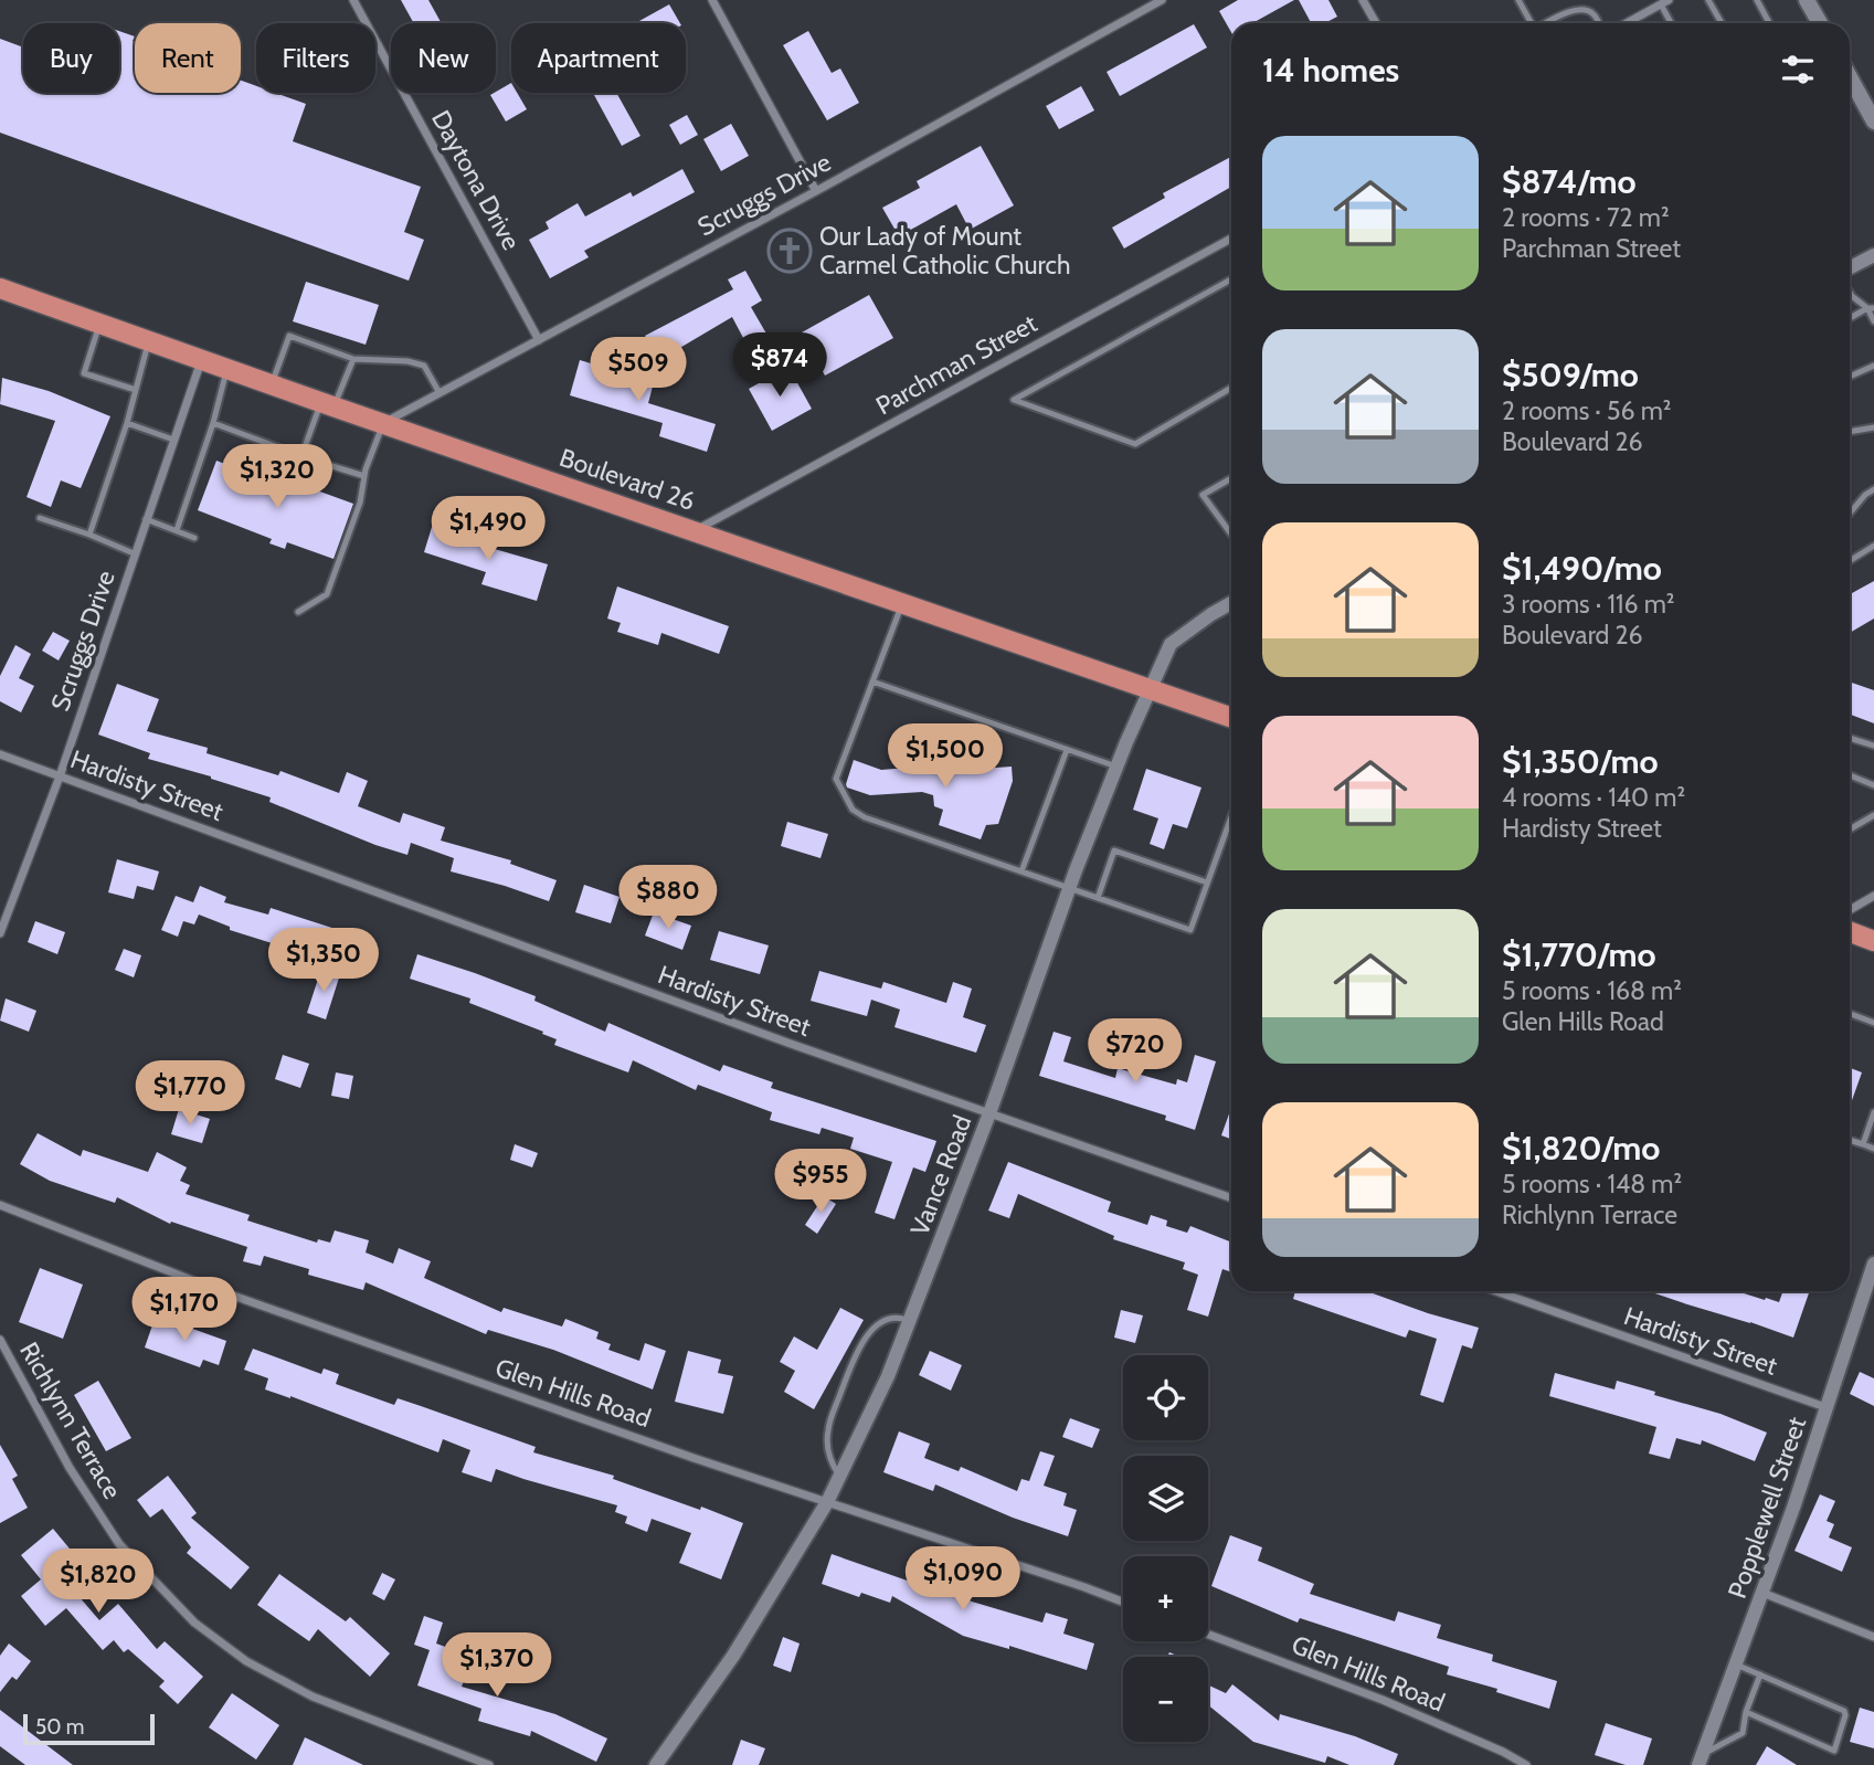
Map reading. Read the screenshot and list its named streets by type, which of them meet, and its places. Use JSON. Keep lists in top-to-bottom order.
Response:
{
  "streets": {
    "main road": ["Boulevard 26"],
    "street": [
      "Daytona Drive",
      "Scruggs Drive",
      "Parchman Street",
      "Hardisty Street",
      "Vance Road",
      "Glen Hills Road",
      "Richlynn Terrace",
      "Popplewell Street"
    ]
  },
  "crossings": [
    ["Daytona Drive", "Scruggs Drive"],
    ["Scruggs Drive", "Boulevard 26"],
    ["Scruggs Drive", "Hardisty Street"],
    ["Parchman Street", "Boulevard 26"],
    ["Boulevard 26", "Vance Road"],
    ["Hardisty Street", "Vance Road"],
    ["Hardisty Street", "Popplewell Street"],
    ["Vance Road", "Glen Hills Road"]
  ],
  "places": {
    "church": ["Our Lady of Mount Carmel Catholic Church"]
  },
  "scale_bar": "50 m",
  "page": {
    "chip": [
      "Buy",
      "Rent",
      "Filters",
      "New",
      "Apartment"
    ],
    "heading": "14 homes",
    "list": [
      {
        "name": "$874/mo",
        "note": "2 rooms · 72 m² · Parchman Street"
      },
      {
        "name": "$509/mo",
        "note": "2 rooms · 56 m² · Boulevard 26"
      },
      {
        "name": "$1,490/mo",
        "note": "3 rooms · 116 m² · Boulevard 26"
      },
      {
        "name": "$1,350/mo",
        "note": "4 rooms · 140 m² · Hardisty Street"
      },
      {
        "name": "$1,770/mo",
        "note": "5 rooms · 168 m² · Glen Hills Road"
      },
      {
        "name": "$1,820/mo",
        "note": "5 rooms · 148 m² · Richlynn Terrace"
      }
    ],
    "price": [
      "$874",
      "$509",
      "$1,320",
      "$1,490",
      "$1,500",
      "$880",
      "$1,350",
      "$720",
      "$1,770",
      "$955",
      "$1,170",
      "$1,090",
      "$1,820",
      "$1,370"
    ],
    "map_buttons": ["+", "−"],
    "scale": "50 m"
  }
}
